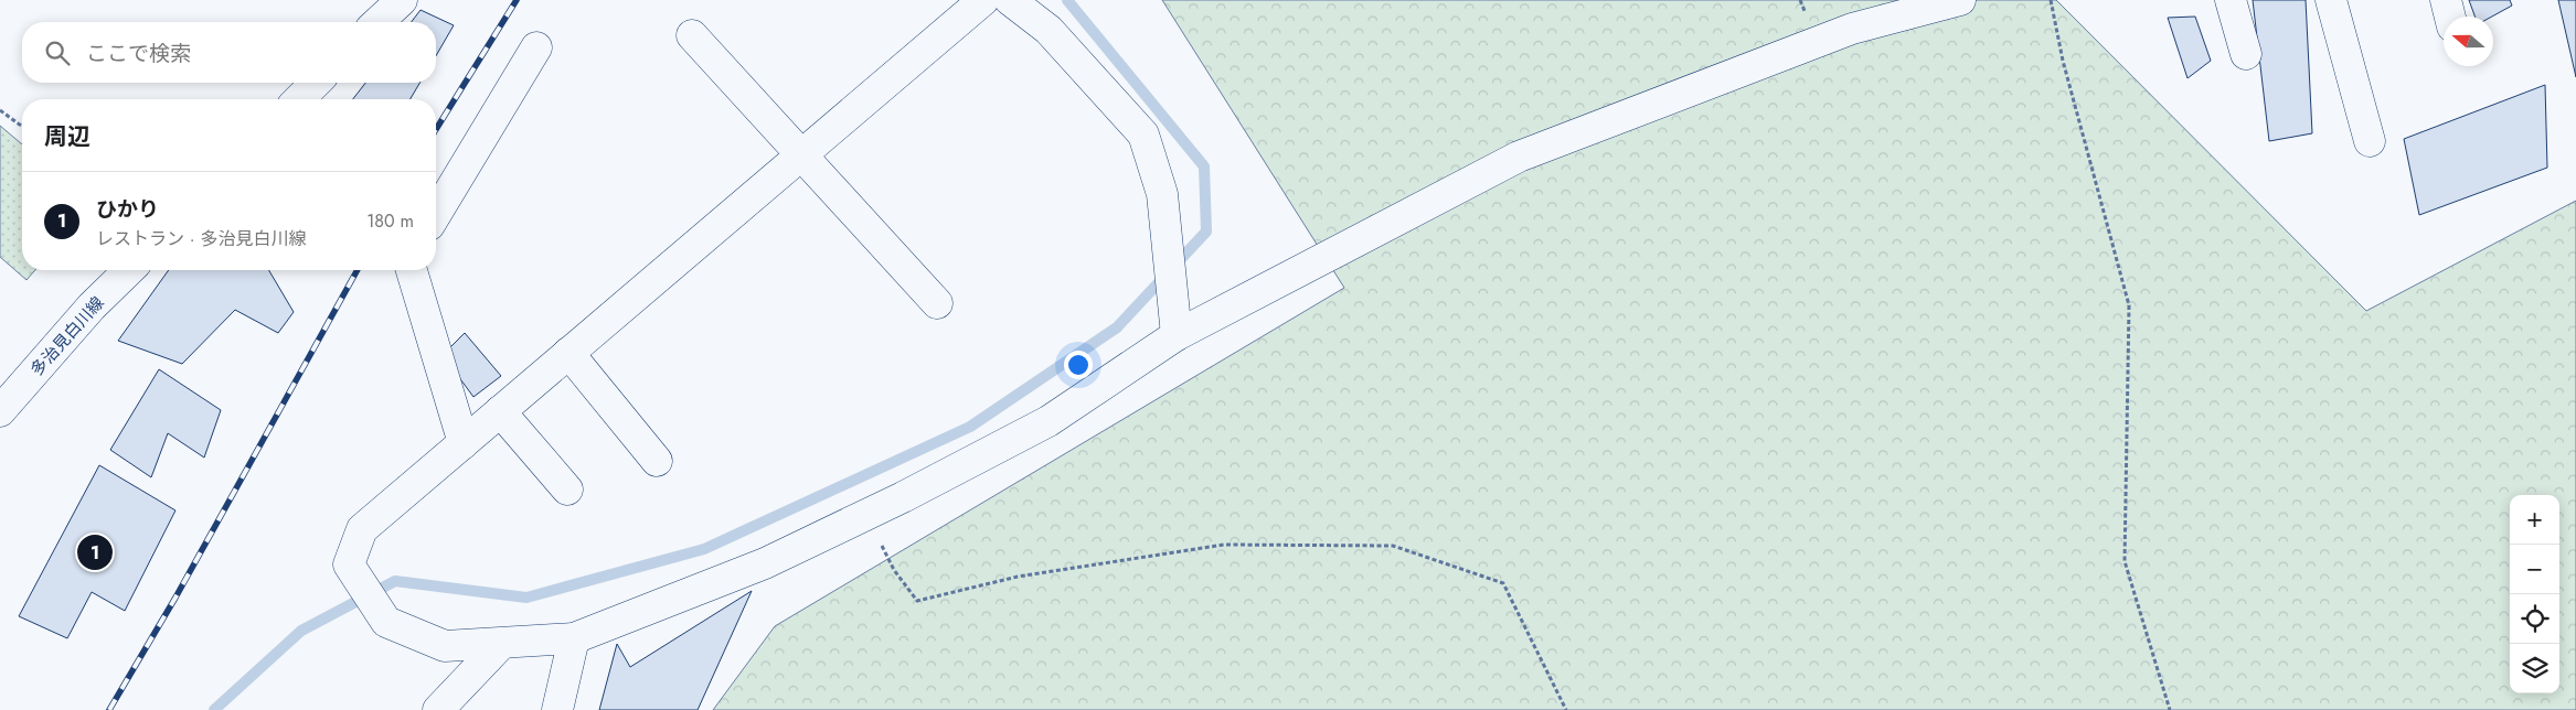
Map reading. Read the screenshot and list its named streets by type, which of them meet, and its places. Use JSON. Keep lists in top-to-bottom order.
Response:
{
  "streets": {
    "street": ["多治見白川線"]
  },
  "north": "left",
  "page": {
    "search": "ここで検索",
    "heading": "周辺",
    "list": [
      {
        "mark": "1",
        "name": "ひかり",
        "note": "レストラン · 多治見白川線",
        "value": "180 m"
      }
    ],
    "map_buttons": ["+", "−"],
    "pins": "1"
  }
}
